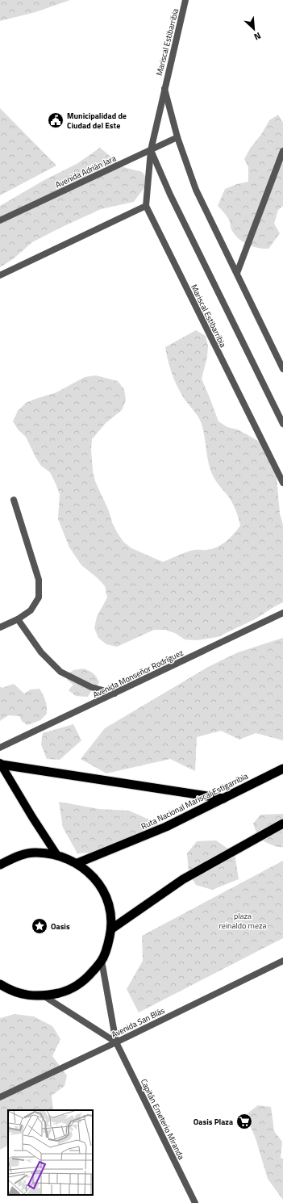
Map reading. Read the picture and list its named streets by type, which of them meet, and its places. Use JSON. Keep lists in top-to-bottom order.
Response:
{
  "streets": {
    "highway": ["Ruta Nacional Mariscal Estigarribia"],
    "street": [
      "Mariscal Estibarribia",
      "Avenida Adrián Jara",
      "Avenida Monseñor Rodríguez",
      "Avenida San Blás",
      "Capitán Emeterio Miranda"
    ]
  },
  "crossings": [
    ["Mariscal Estibarribia", "Avenida Adrián Jara"],
    ["Avenida San Blás", "Capitán Emeterio Miranda"]
  ],
  "parks": ["plaza reinaldo meza"],
  "places": {
    "public building": ["Municipalidad de Ciudad del Este"],
    "place": ["Oasis"],
    "supermarket": ["Oasis Plaza"]
  },
  "north": "bottom right"
}
